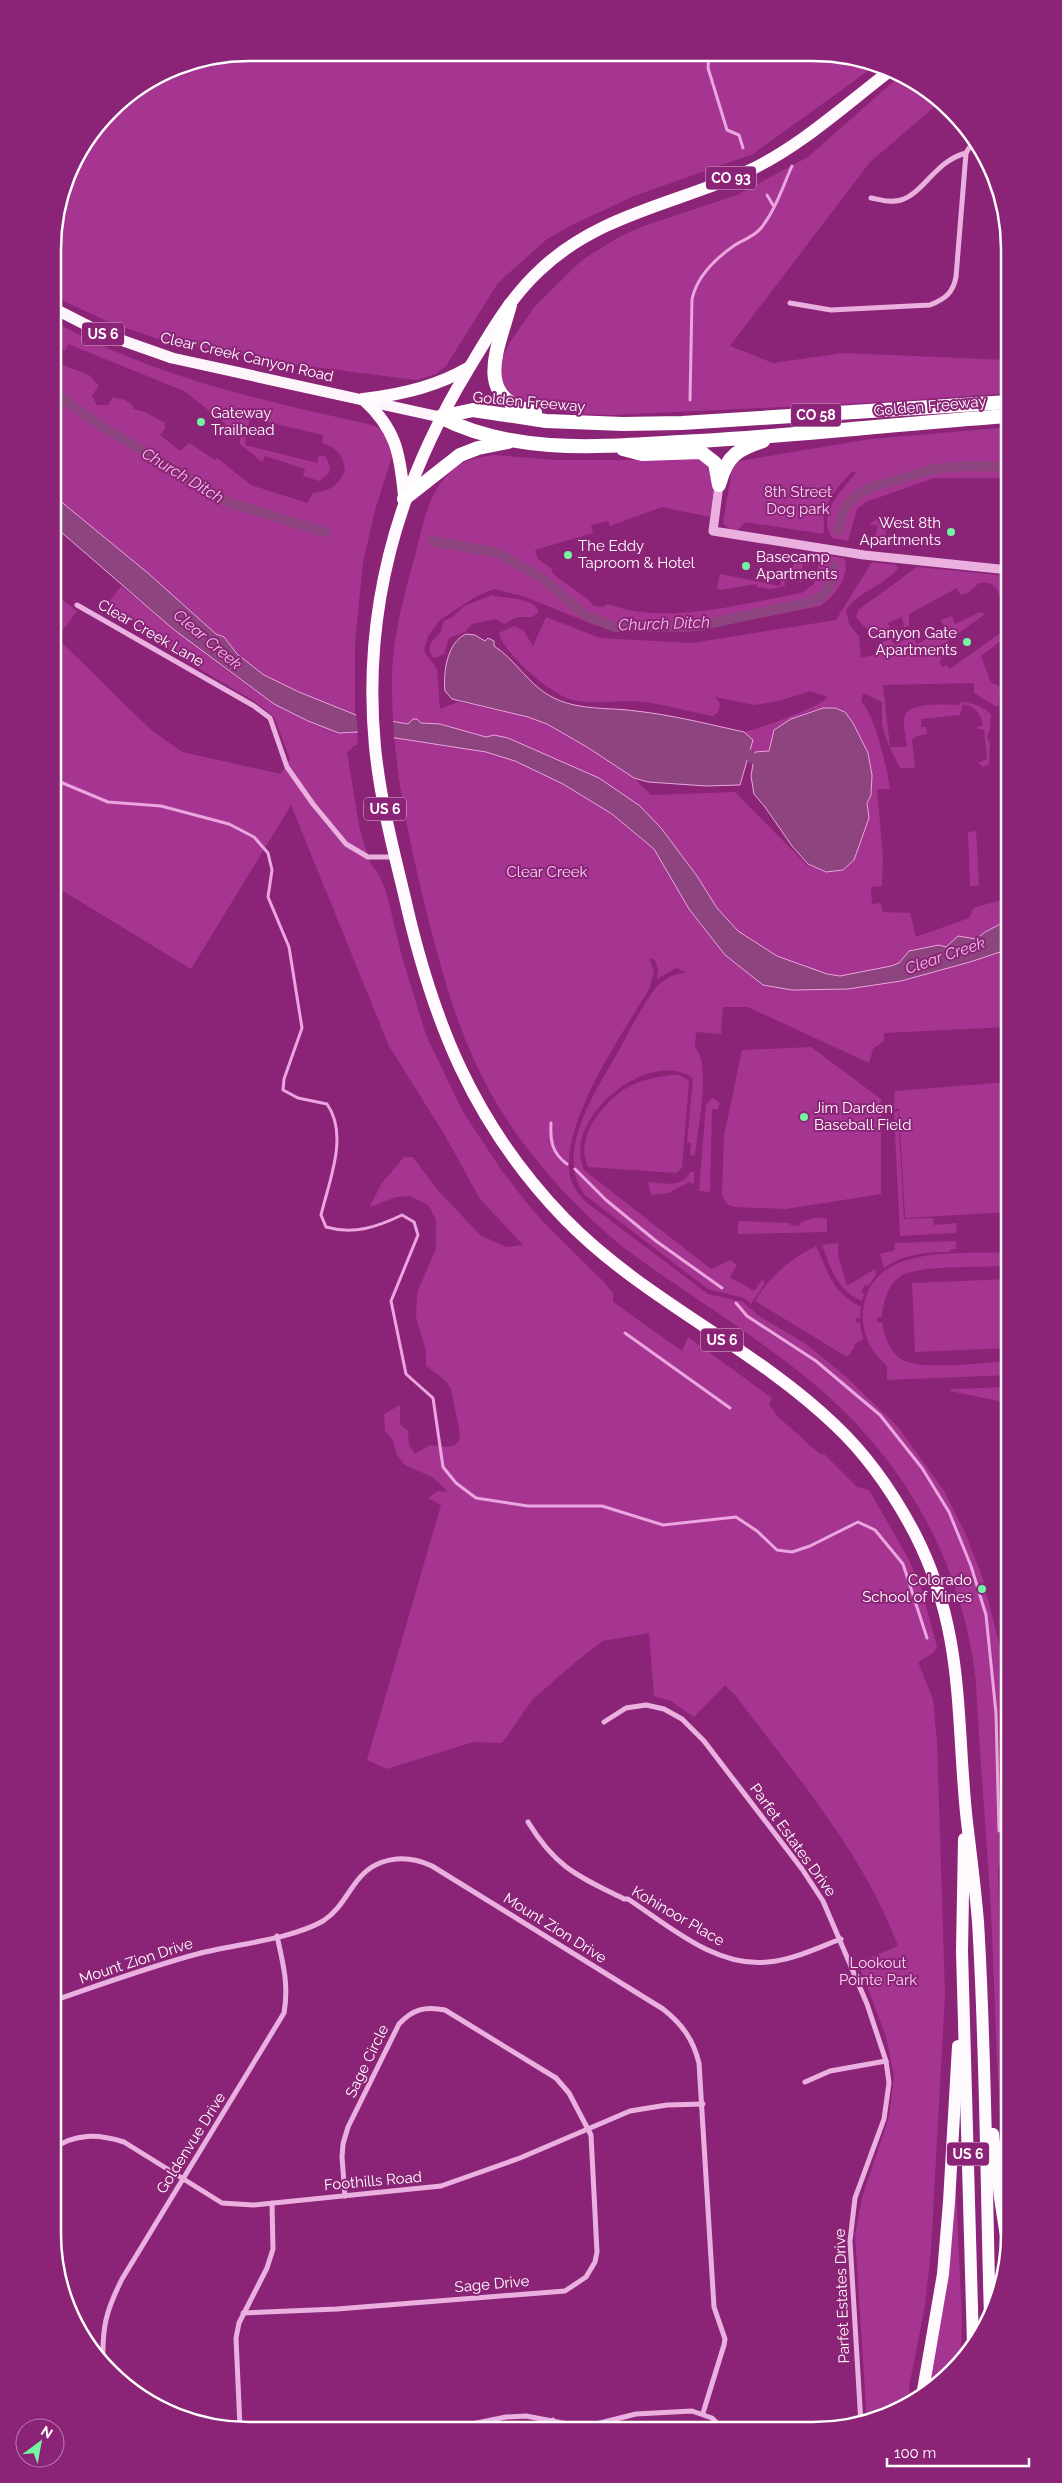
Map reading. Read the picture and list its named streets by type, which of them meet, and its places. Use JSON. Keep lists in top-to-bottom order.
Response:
{
  "streets": {
    "highway": [
      "CO 93",
      "US 6",
      "Golden Freeway",
      "CO 58"
    ],
    "main road": ["Clear Creek Canyon Road"],
    "street": [
      "Clear Creek Lane",
      "Parfet Estates Drive",
      "Kohinoor Place",
      "Mount Zion Drive",
      "Sage Circle",
      "Goldenvue Drive",
      "Foothills Road",
      "Sage Drive"
    ]
  },
  "crossings": [
    ["CO 93", "US 6"],
    ["CO 93", "Clear Creek Canyon Road"],
    ["CO 93", "Golden Freeway"],
    ["US 6", "Clear Creek Canyon Road"],
    ["US 6", "Golden Freeway"],
    ["US 6", "Clear Creek Lane"],
    ["Clear Creek Canyon Road", "Golden Freeway"],
    ["Parfet Estates Drive", "Kohinoor Place"],
    ["Mount Zion Drive", "Goldenvue Drive"],
    ["Mount Zion Drive", "Foothills Road"],
    ["Sage Circle", "Foothills Road"],
    ["Sage Circle", "Sage Drive"],
    ["Goldenvue Drive", "Foothills Road"],
    ["Foothills Road", "Sage Drive"]
  ],
  "water": ["Church Ditch", "Clear Creek"],
  "parks": ["8th Street Dog park", "Clear Creek", "Lookout Pointe Park"],
  "places": [
    "Gateway Trailhead",
    "West 8th Apartments",
    "The Eddy Taproom & Hotel",
    "Basecamp Apartments",
    "Canyon Gate Apartments",
    "Jim Darden Baseball Field",
    "Colorado School of Mines"
  ],
  "scale_bar": "100 m",
  "north": "top right"
}
